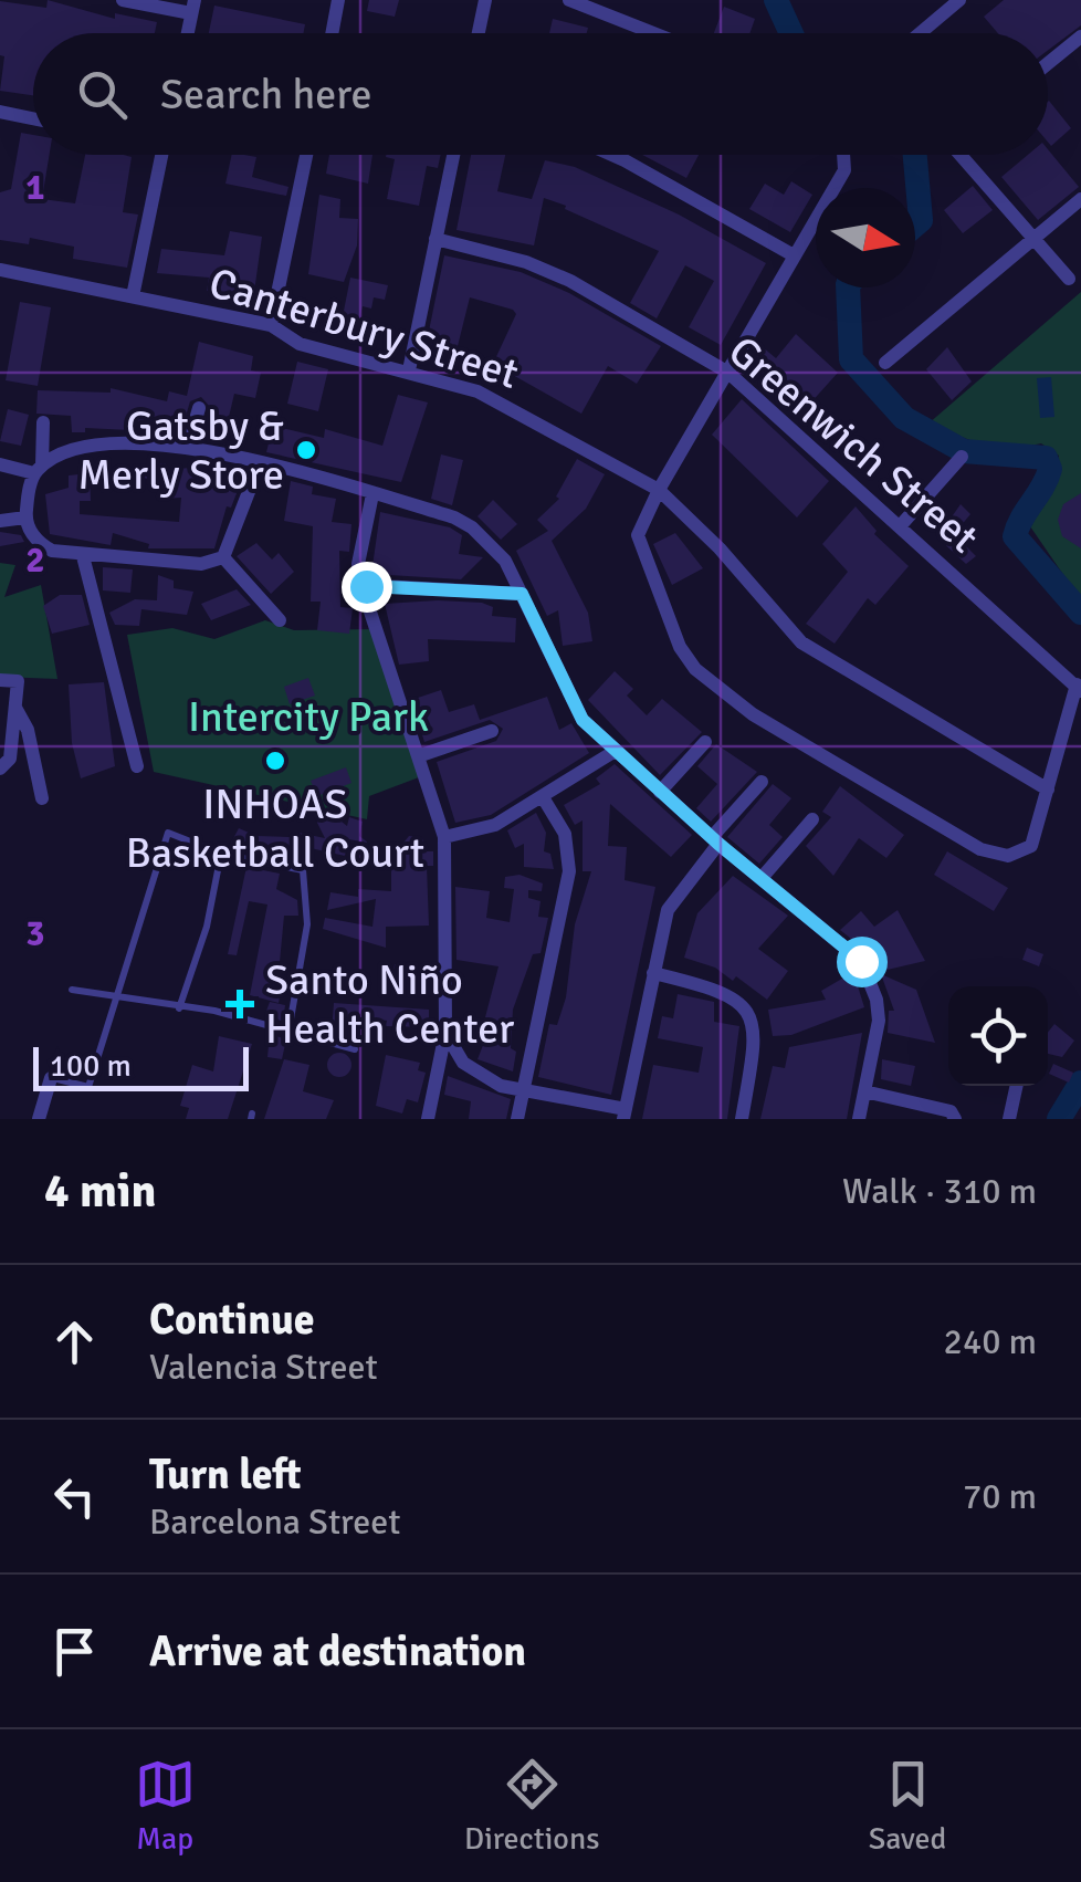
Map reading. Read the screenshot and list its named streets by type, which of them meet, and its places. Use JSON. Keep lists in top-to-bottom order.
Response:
{
  "streets": {
    "street": ["Canterbury Street", "Greenwich Street"]
  },
  "parks": ["Intercity Park"],
  "places": {
    "other": ["Gatsby & Merly Store", "INHOAS Basketball Court"],
    "health": ["Santo Niño Health Center"]
  },
  "scale_bar": "100 m",
  "north": "right",
  "page": {
    "search": "Search here",
    "scale": "100 m",
    "heading": ["4 min", "Walk · 310 m"],
    "list": [
      ["Continue", "Valencia Street", "240 m"],
      ["Turn left", "Barcelona Street", "70 m"],
      "Arrive at destination"
    ],
    "nav": ["Map", "Directions", "Saved"]
  },
  "grid": {
    "rows": ["1", "2", "3"]
  }
}
